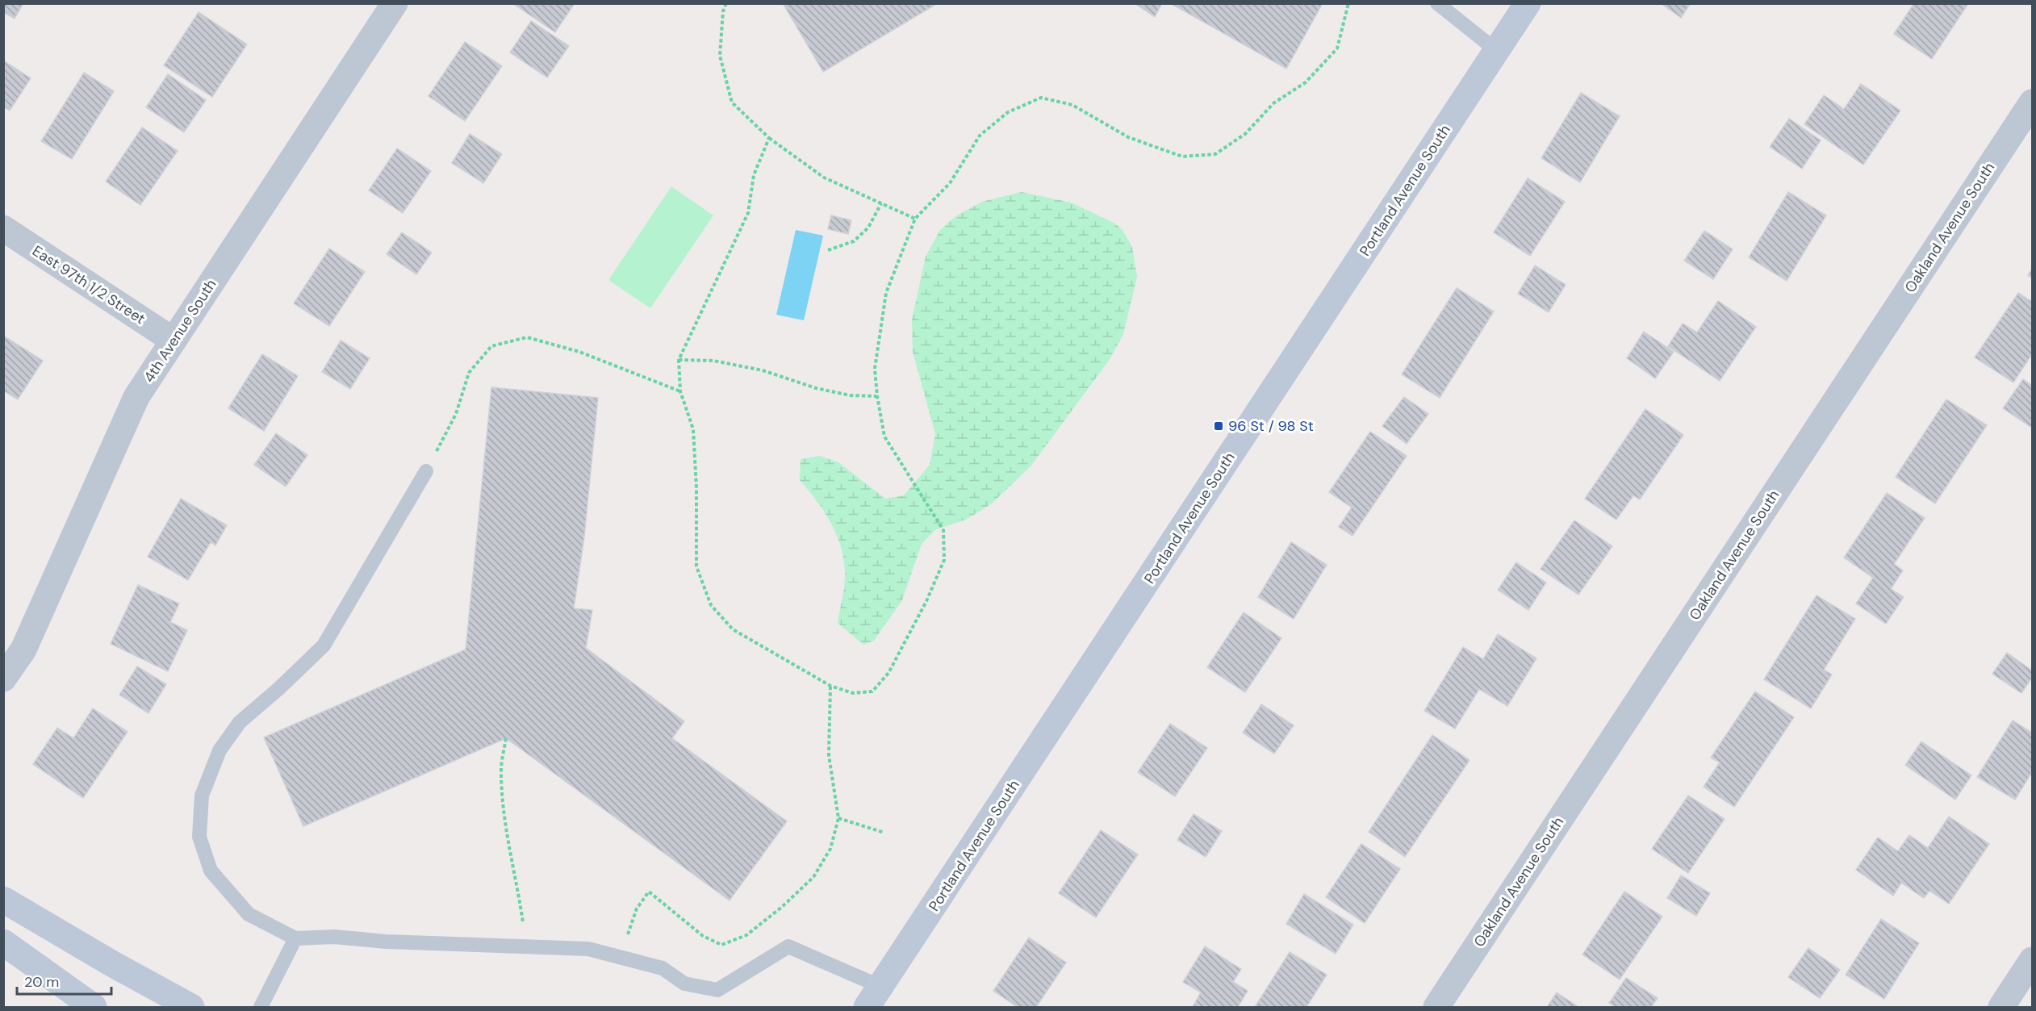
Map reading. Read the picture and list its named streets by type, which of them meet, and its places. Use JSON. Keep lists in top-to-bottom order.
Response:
{
  "streets": {
    "main road": ["Portland Avenue South"],
    "street": ["Oakland Avenue South", "East 97th 1/2 Street", "4th Avenue South"]
  },
  "crossings": [
    ["East 97th 1/2 Street", "4th Avenue South"]
  ],
  "places": {
    "transit": ["96 St / 98 St"]
  },
  "scale_bar": "20 m"
}
